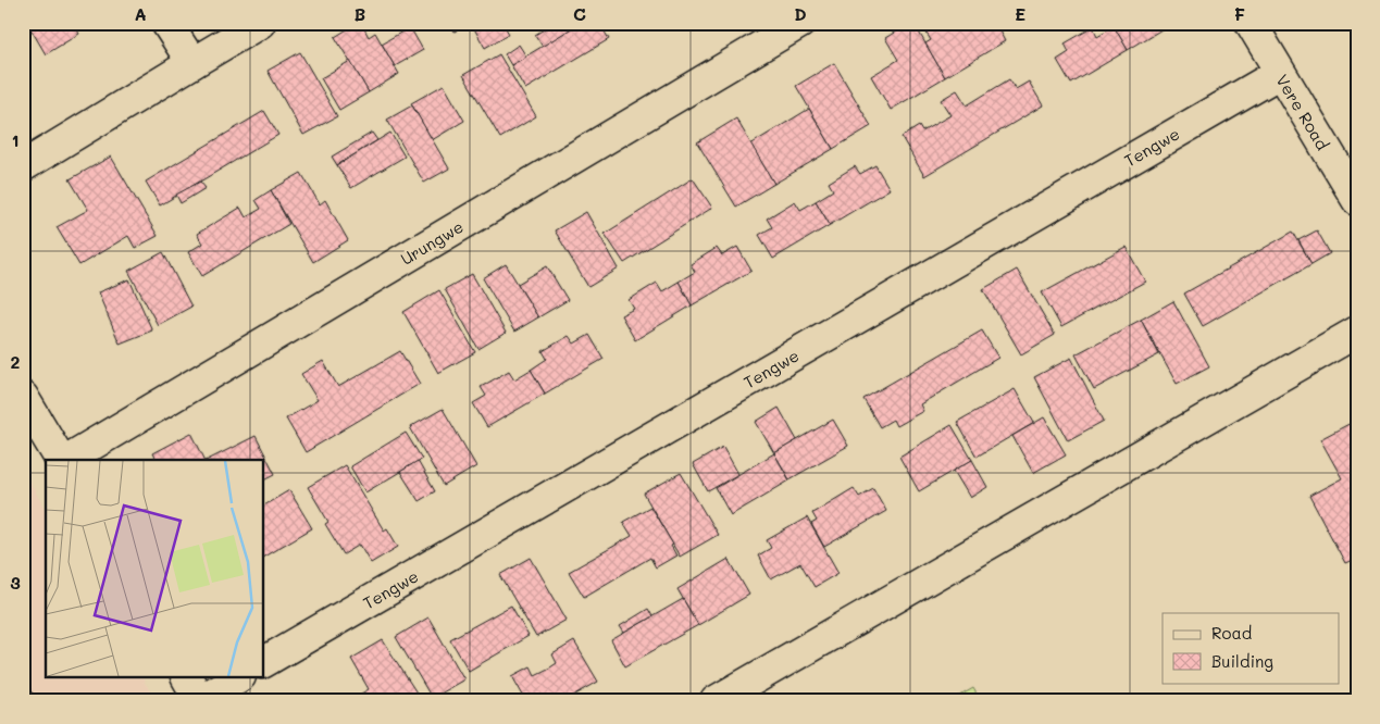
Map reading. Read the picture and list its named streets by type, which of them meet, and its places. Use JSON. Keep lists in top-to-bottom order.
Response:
{
  "streets": {
    "street": ["Vere Road", "Tengwe", "Urungwe"]
  },
  "crossings": [
    ["Vere Road", "Tengwe"]
  ],
  "legend": ["Road", "Building"],
  "grid": {
    "columns": [
      "A",
      "B",
      "C",
      "D",
      "E",
      "F"
    ],
    "rows": ["1", "2", "3"]
  }
}
